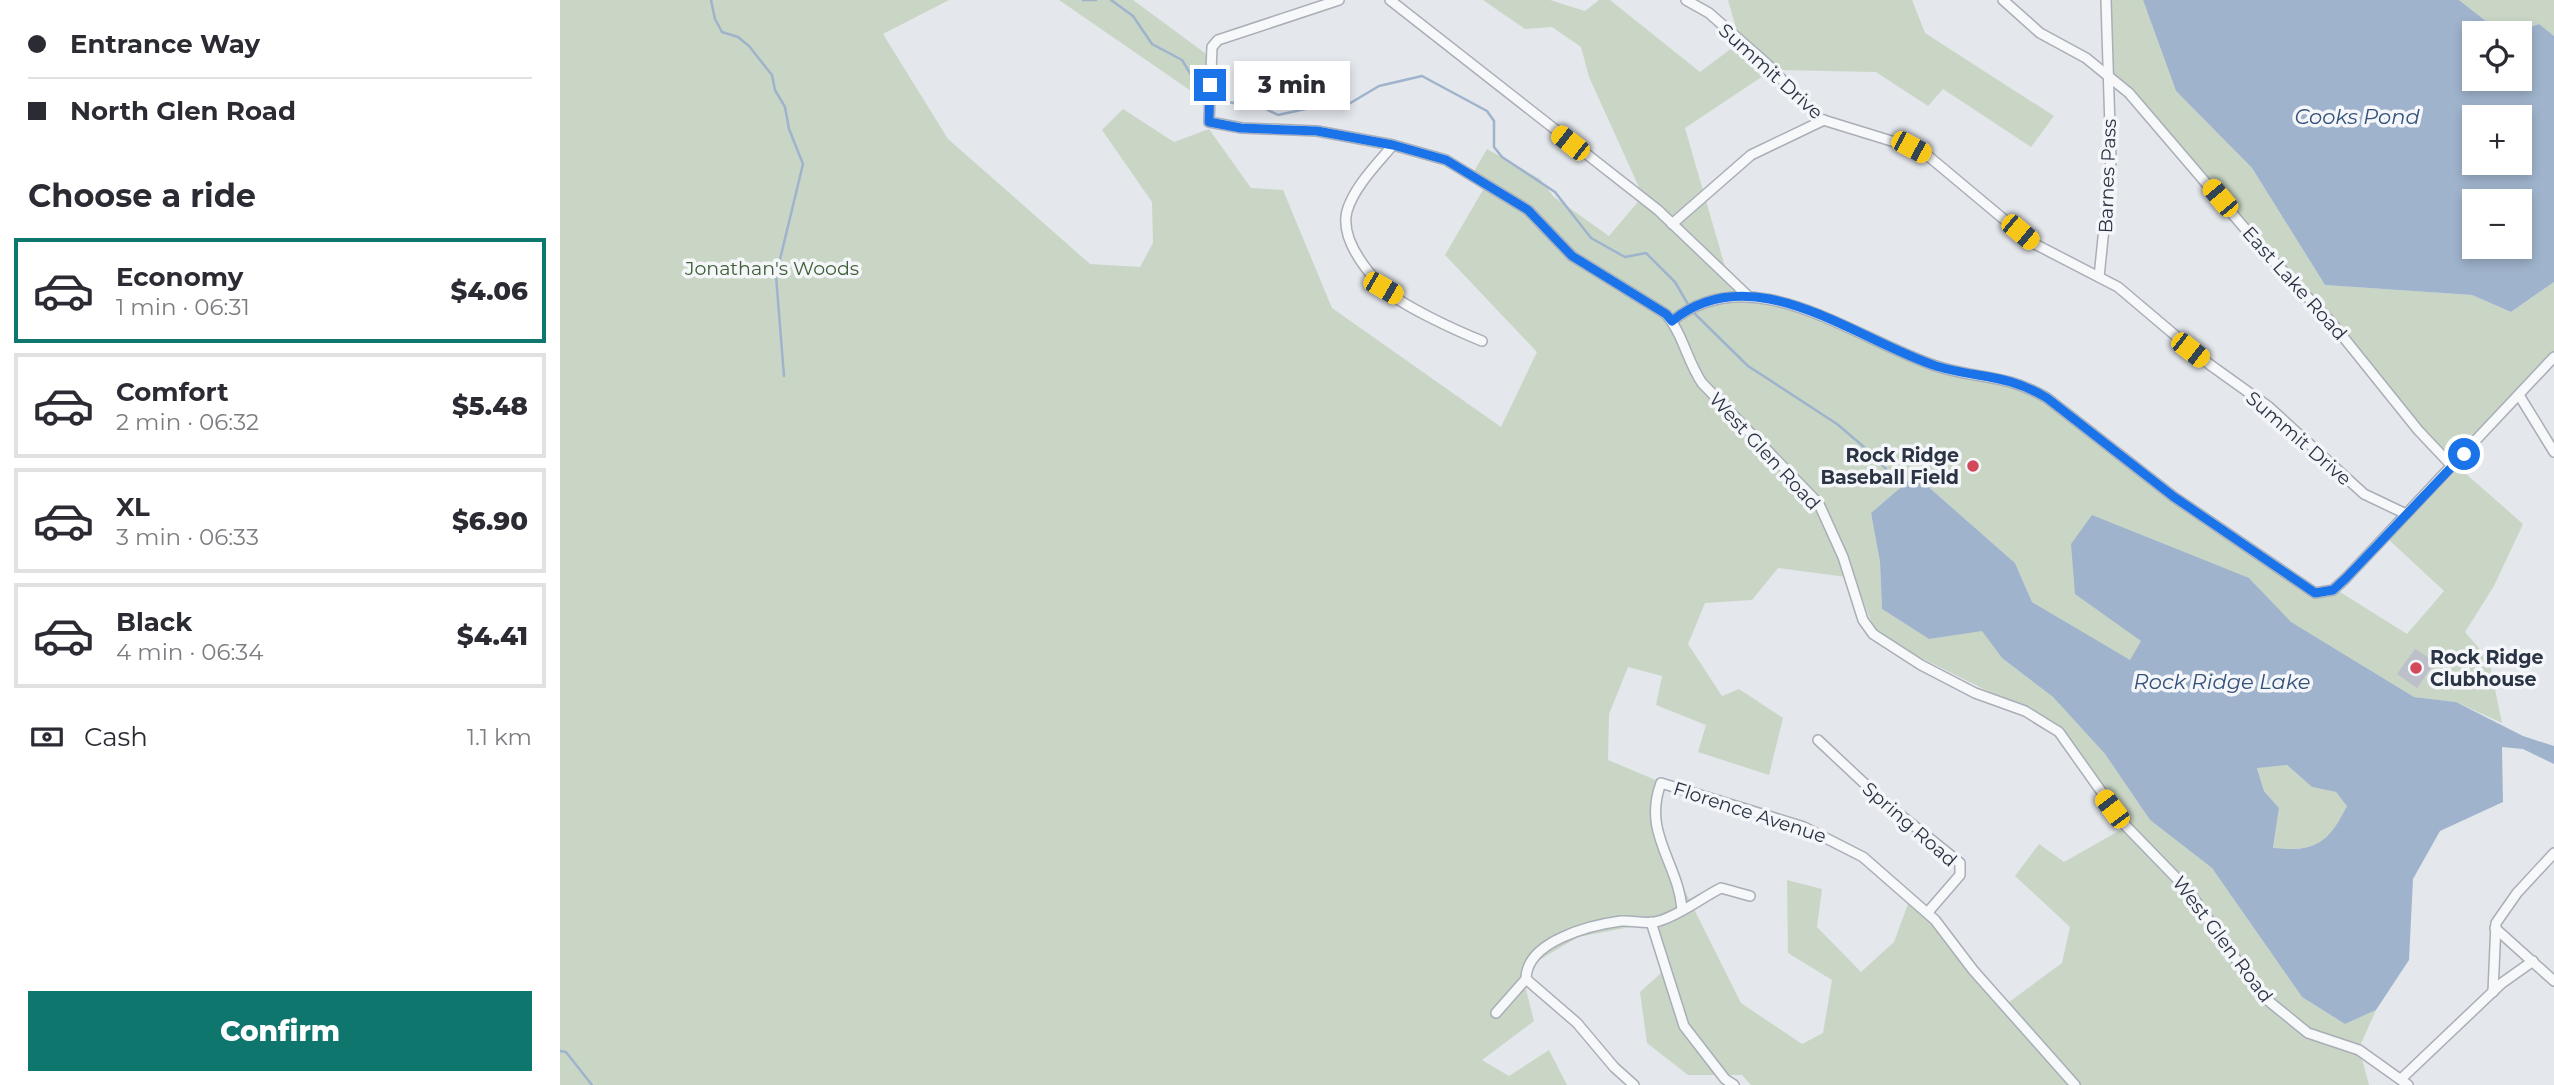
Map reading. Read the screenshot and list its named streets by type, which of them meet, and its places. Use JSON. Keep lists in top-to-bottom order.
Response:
{
  "streets": {
    "street": [
      "Summit Drive",
      "Barnes Pass",
      "East Lake Road",
      "West Glen Road",
      "Florence Avenue",
      "Spring Road"
    ]
  },
  "crossings": [
    ["Summit Drive", "Barnes Pass"],
    ["Barnes Pass", "East Lake Road"],
    ["Florence Avenue", "Spring Road"]
  ],
  "water": ["Cooks Pond", "Rock Ridge Lake"],
  "parks": ["Jonathan's Woods"],
  "places": ["Rock Ridge Baseball Field", "Rock Ridge Clubhouse"],
  "page": {
    "banner": ["Entrance Way", "North Glen Road"],
    "map_buttons": ["+", "−"],
    "bubble": "3 min",
    "heading": "Choose a ride",
    "list": [
      {
        "name": "Economy",
        "note": "1 min · 06:31",
        "value": "$4.06"
      },
      {
        "name": "Comfort",
        "note": "2 min · 06:32",
        "value": "$5.48"
      },
      {
        "name": "XL",
        "note": "3 min · 06:33",
        "value": "$6.90"
      },
      {
        "name": "Black",
        "note": "4 min · 06:34",
        "value": "$4.41"
      }
    ],
    "pay": ["Cash", "1.1 km"],
    "buttons": "Confirm"
  }
}
